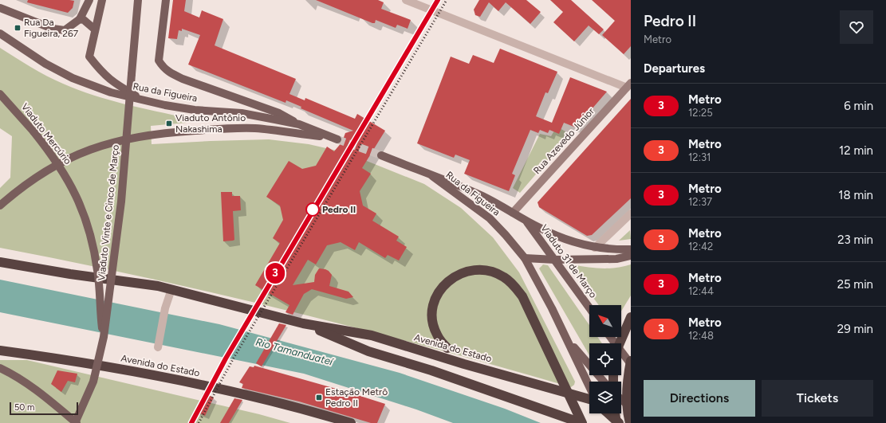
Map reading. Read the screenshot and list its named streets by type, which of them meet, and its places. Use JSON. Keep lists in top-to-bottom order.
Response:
{
  "streets": {
    "highway": ["Avenida do Estado"],
    "main road": [
      "Rua da Figueira",
      "Viaduto Mercúrio",
      "Viaduto Vinte e Cinco de Março",
      "Viaduto 31 de Março"
    ],
    "street": ["Rua Azevedo Júnior"]
  },
  "crossings": [
    ["Rua da Figueira", "Rua Azevedo Júnior"],
    ["Rua da Figueira", "Viaduto 31 de Março"],
    ["Viaduto Mercúrio", "Viaduto Vinte e Cinco de Março"]
  ],
  "water": ["Rio Tamanduateí"],
  "places": {
    "transit": ["Rua Da Figueira, 267", "Viaduto Antônio Nakashima", "Estação Metrô Pedro II"],
    "other": ["Pedro II"]
  },
  "lines": ["metro line 3"],
  "scale_bar": "50 m",
  "north": "top left",
  "page": {
    "on_map": "3",
    "heading": [
      ["Pedro II", "Metro"],
      "Departures"
    ],
    "list": [
      {
        "mark": "3",
        "name": "Metro",
        "note": "12:25",
        "value": "6 min"
      },
      {
        "mark": "3",
        "name": "Metro",
        "note": "12:31",
        "value": "12 min"
      },
      {
        "mark": "3",
        "name": "Metro",
        "note": "12:37",
        "value": "18 min"
      },
      {
        "mark": "3",
        "name": "Metro",
        "note": "12:42",
        "value": "23 min"
      },
      {
        "mark": "3",
        "name": "Metro",
        "note": "12:44",
        "value": "25 min"
      },
      {
        "mark": "3",
        "name": "Metro",
        "note": "12:48",
        "value": "29 min"
      }
    ],
    "buttons": ["Directions", "Tickets"],
    "scale": "50 m"
  }
}
